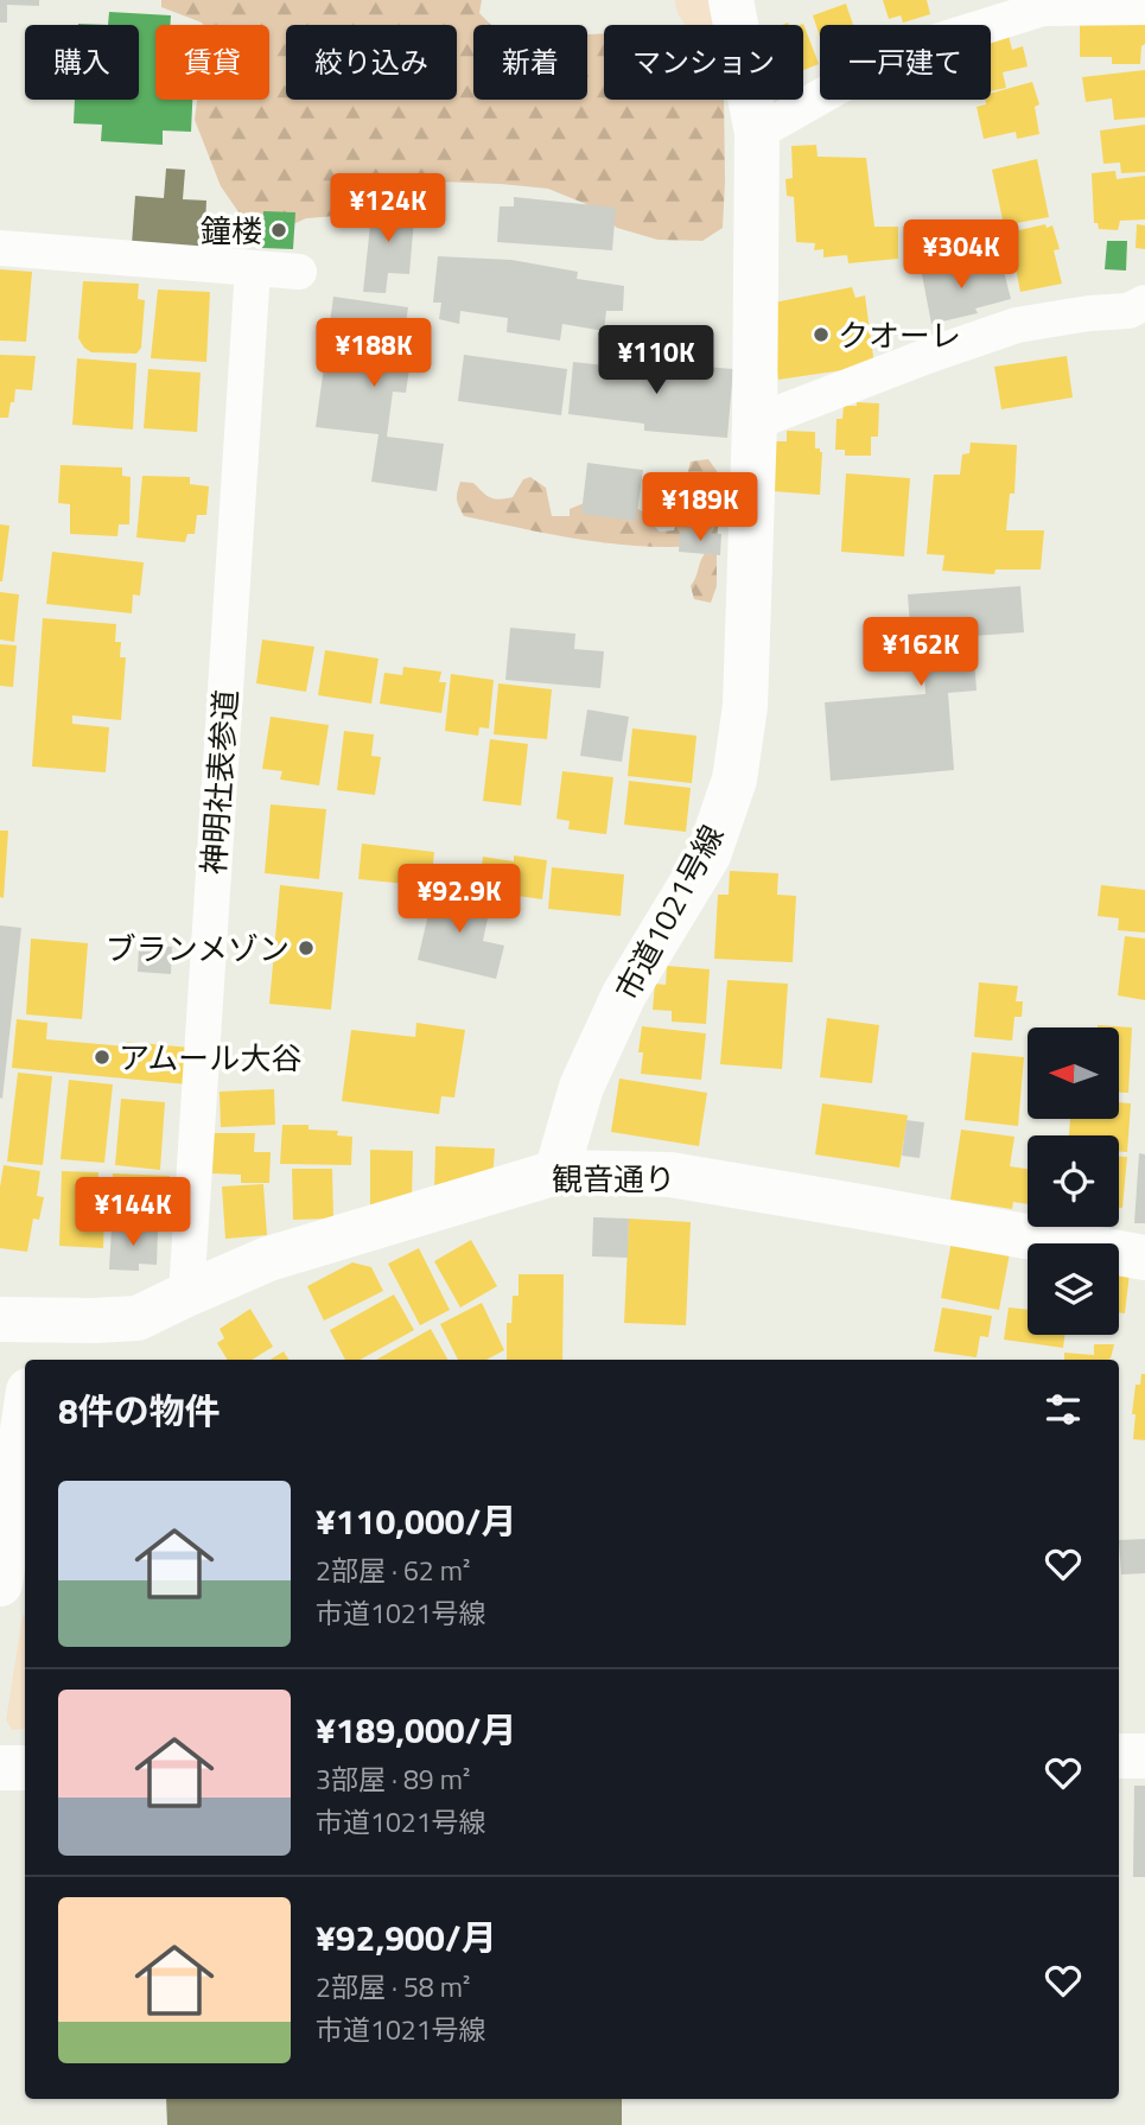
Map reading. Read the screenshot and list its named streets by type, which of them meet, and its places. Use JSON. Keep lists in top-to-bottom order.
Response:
{
  "streets": {
    "street": ["神明社表参道", "市道1021号線", "観音通り"]
  },
  "crossings": [
    ["神明社表参道", "観音通り"],
    ["市道1021号線", "観音通り"]
  ],
  "places": [
    "鐘楼",
    "クオーレ",
    "ブランメゾン",
    "アムール大谷"
  ],
  "north": "left",
  "page": {
    "chip": [
      "購入",
      "賃貸",
      "絞り込み",
      "新着",
      "マンション",
      "一戸建て"
    ],
    "price": [
      "¥124K",
      "¥304K",
      "¥188K",
      "¥110K",
      "¥189K",
      "¥162K",
      "¥92.9K",
      "¥144K"
    ],
    "heading": "8件の物件",
    "list": [
      {
        "name": "¥110,000/月",
        "note": "2部屋 · 62 m² · 市道1021号線"
      },
      {
        "name": "¥189,000/月",
        "note": "3部屋 · 89 m² · 市道1021号線"
      },
      {
        "name": "¥92,900/月",
        "note": "2部屋 · 58 m² · 市道1021号線"
      }
    ]
  }
}
